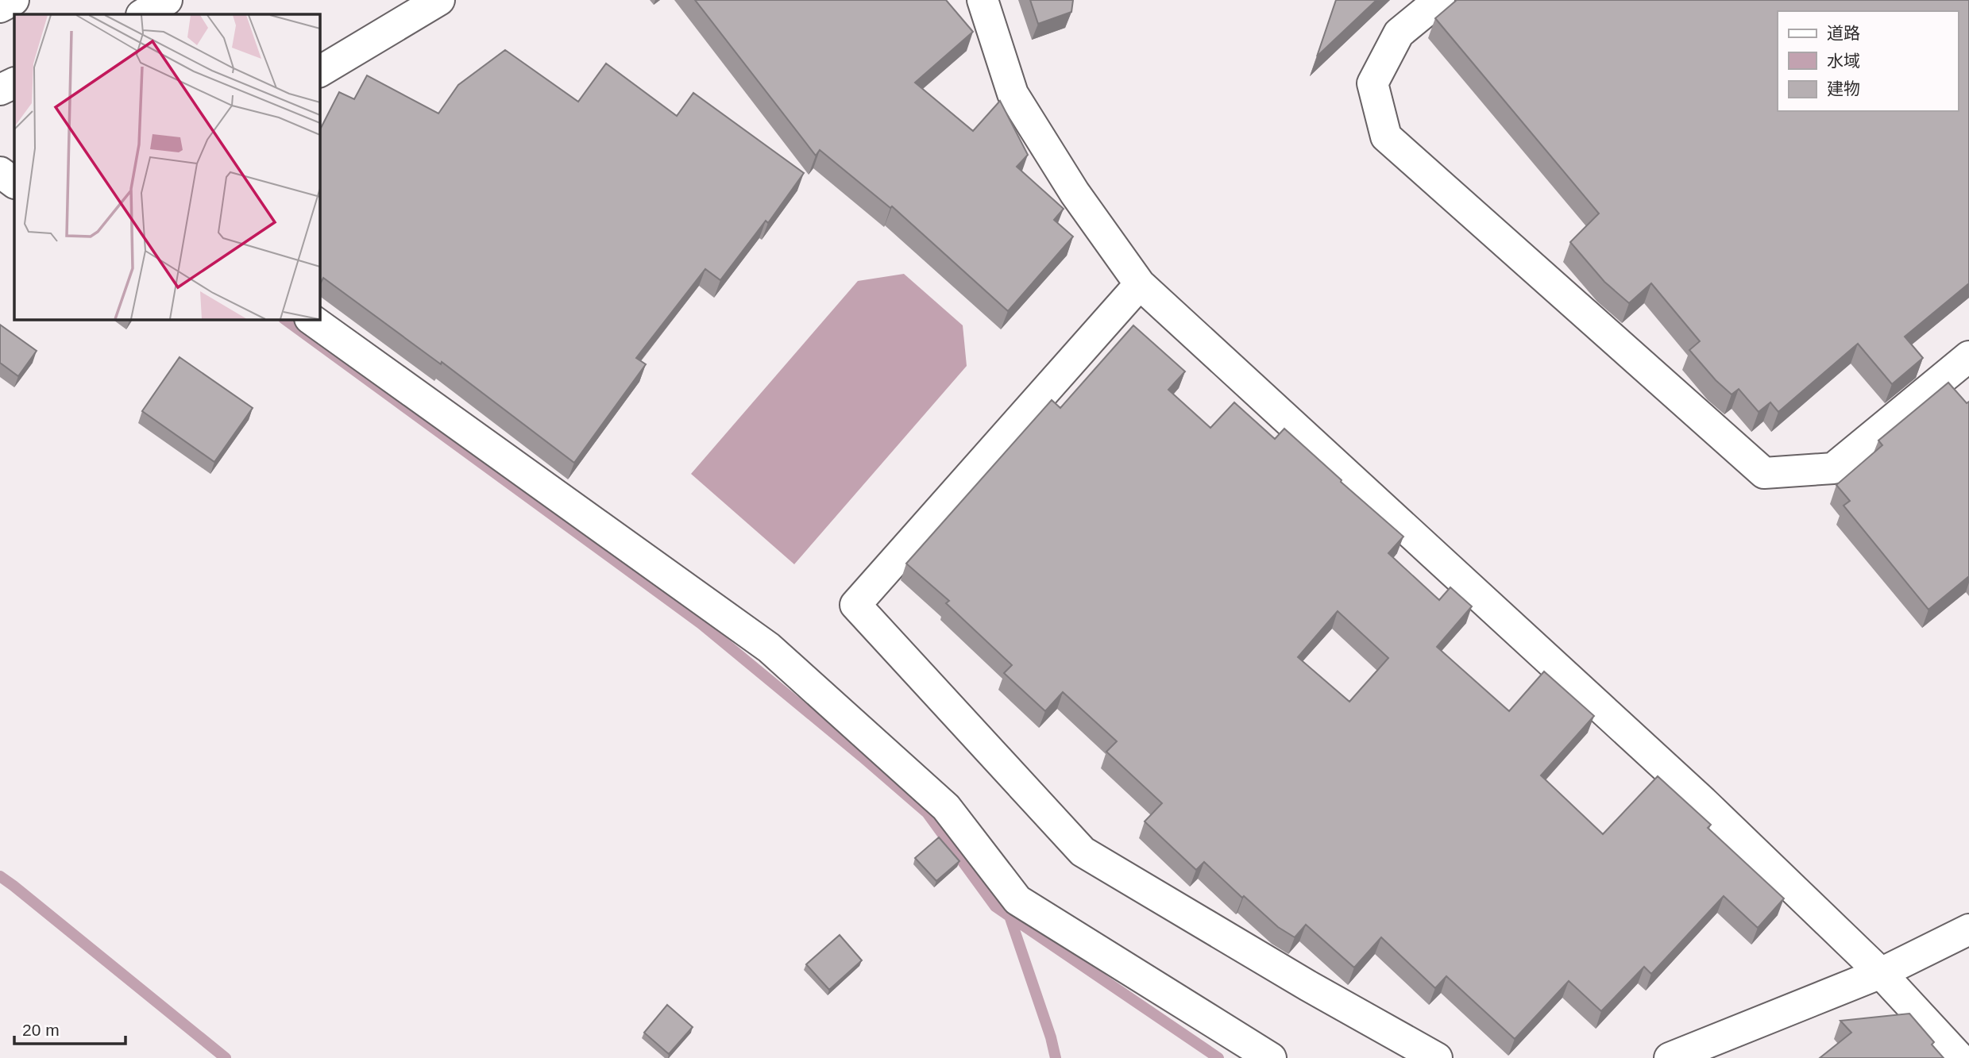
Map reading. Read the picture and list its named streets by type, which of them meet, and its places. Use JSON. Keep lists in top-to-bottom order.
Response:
{
  "legend": ["道路", "水域", "建物"],
  "scale_bar": "20 m"
}
